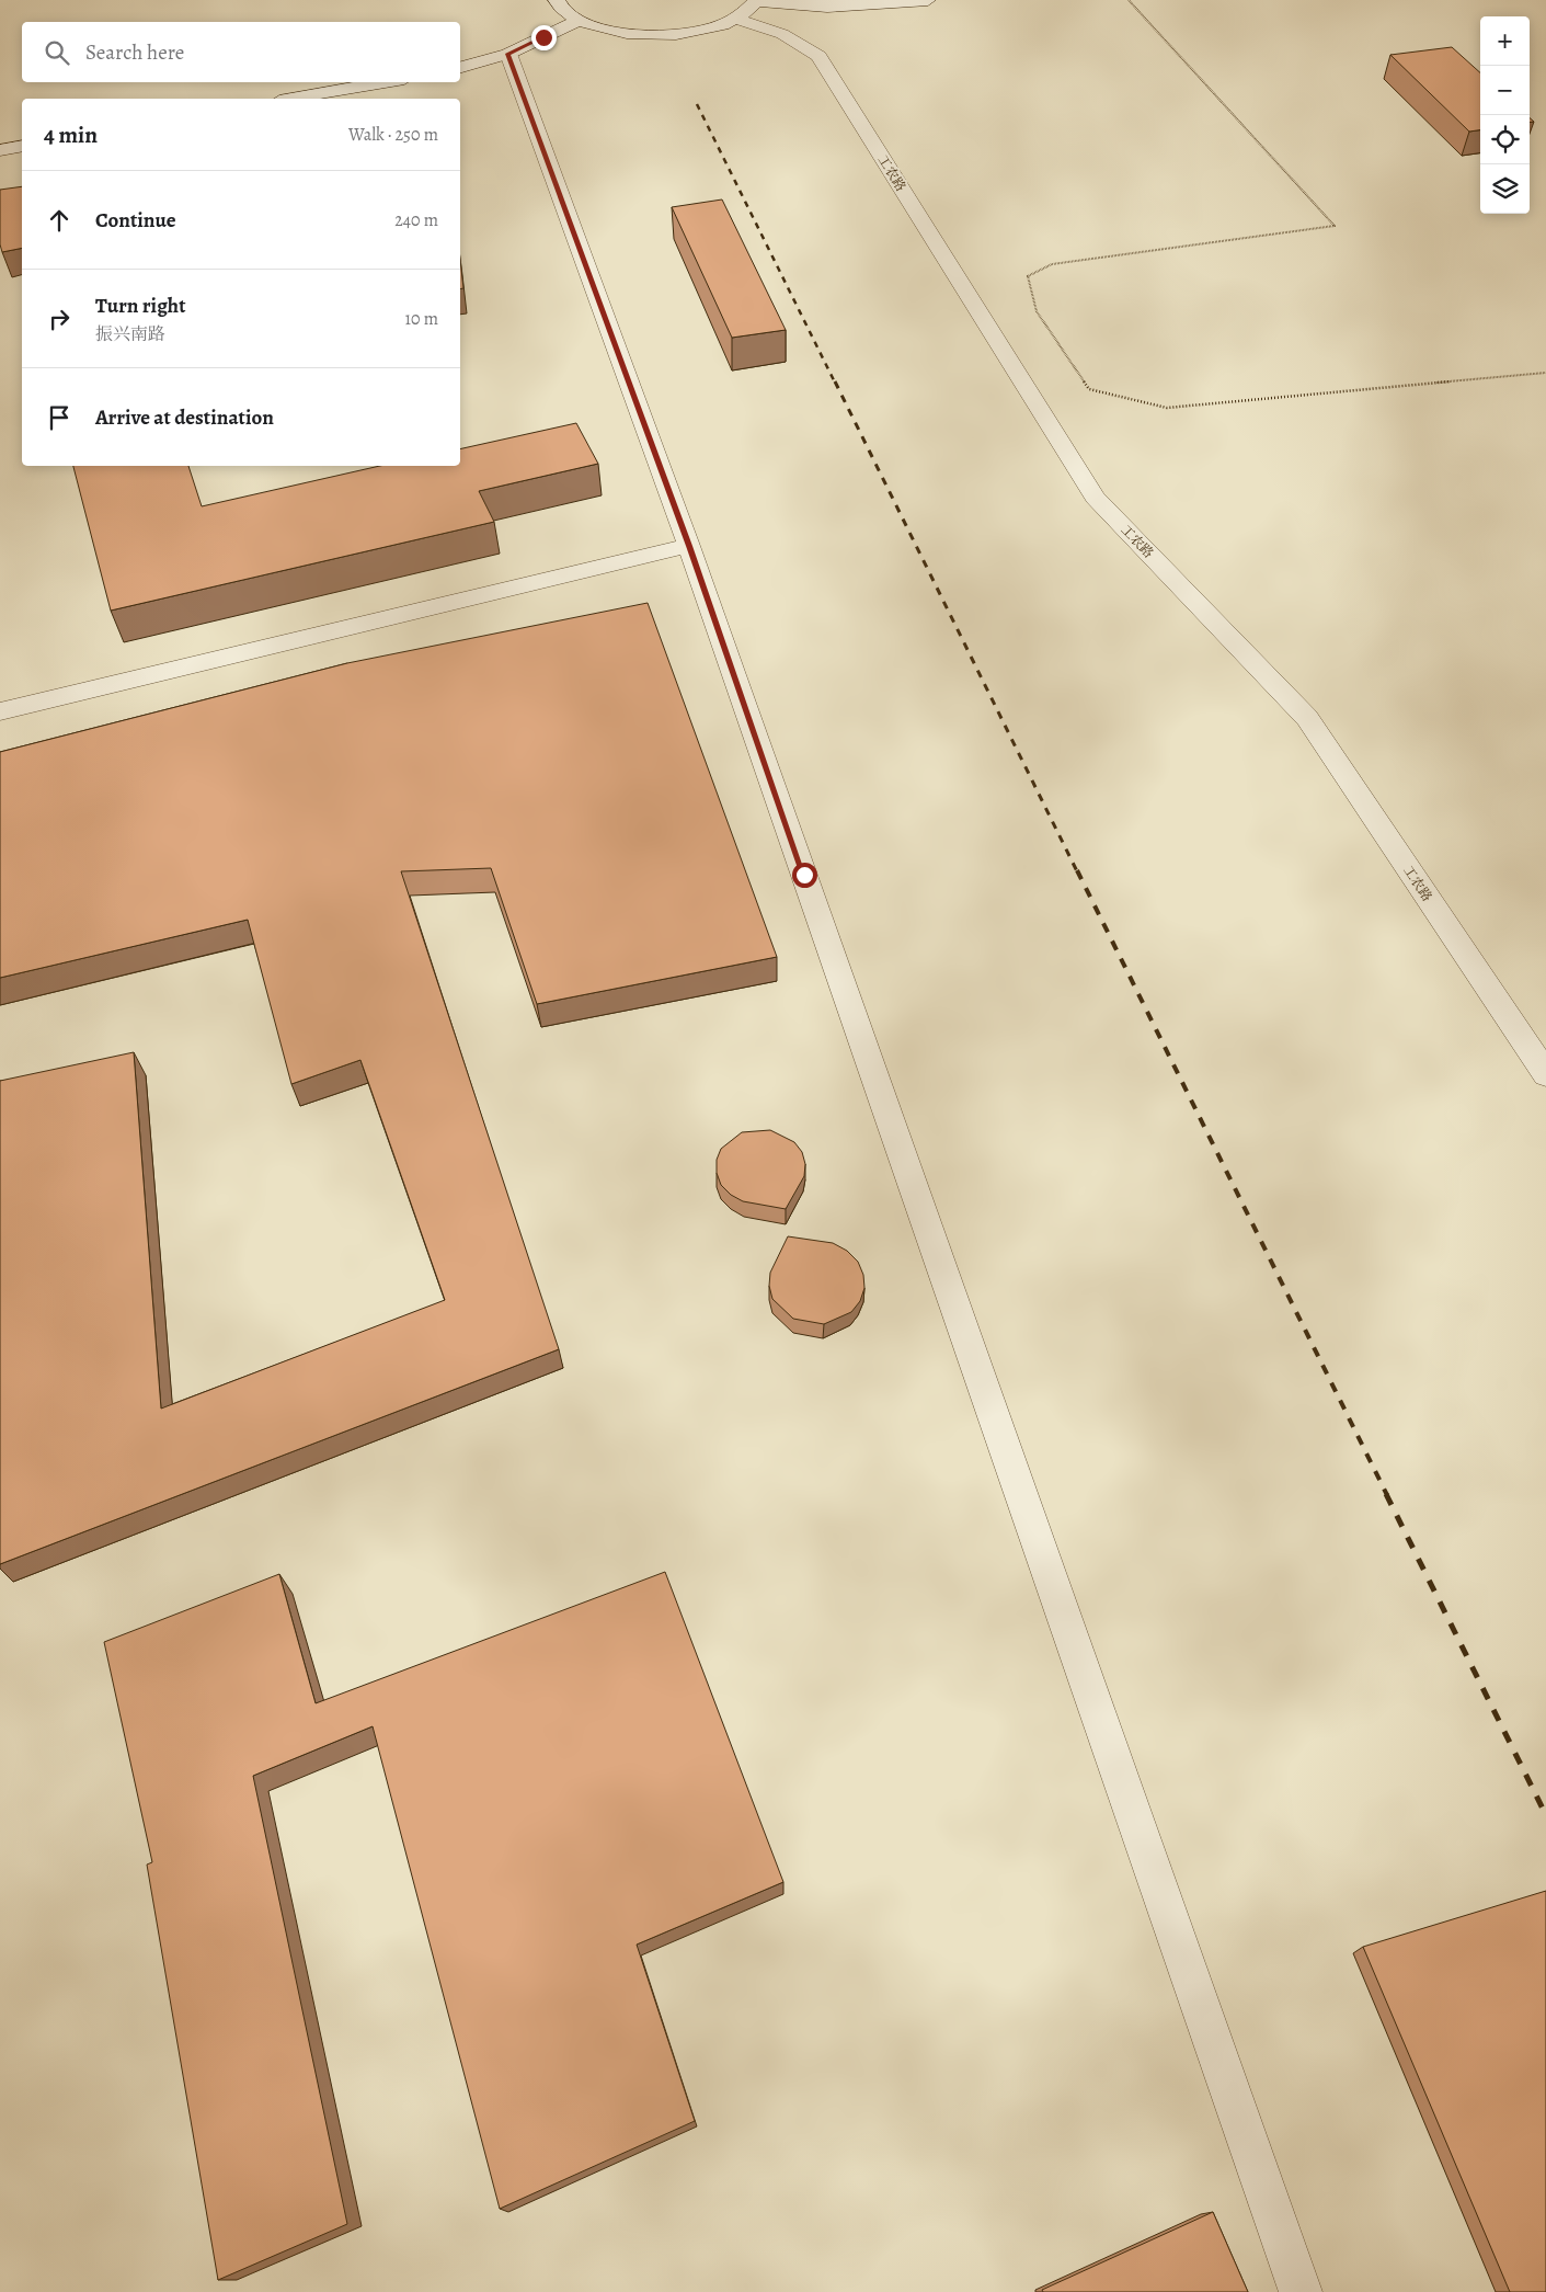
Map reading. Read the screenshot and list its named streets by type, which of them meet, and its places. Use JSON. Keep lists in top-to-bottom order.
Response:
{
  "streets": {
    "street": ["工农路"]
  },
  "page": {
    "map_buttons": ["+", "−"],
    "search": "Search here",
    "heading": ["4 min", "Walk · 250 m"],
    "list": [
      ["Continue", "240 m"],
      ["Turn right", "振兴南路", "10 m"],
      "Arrive at destination"
    ]
  }
}
